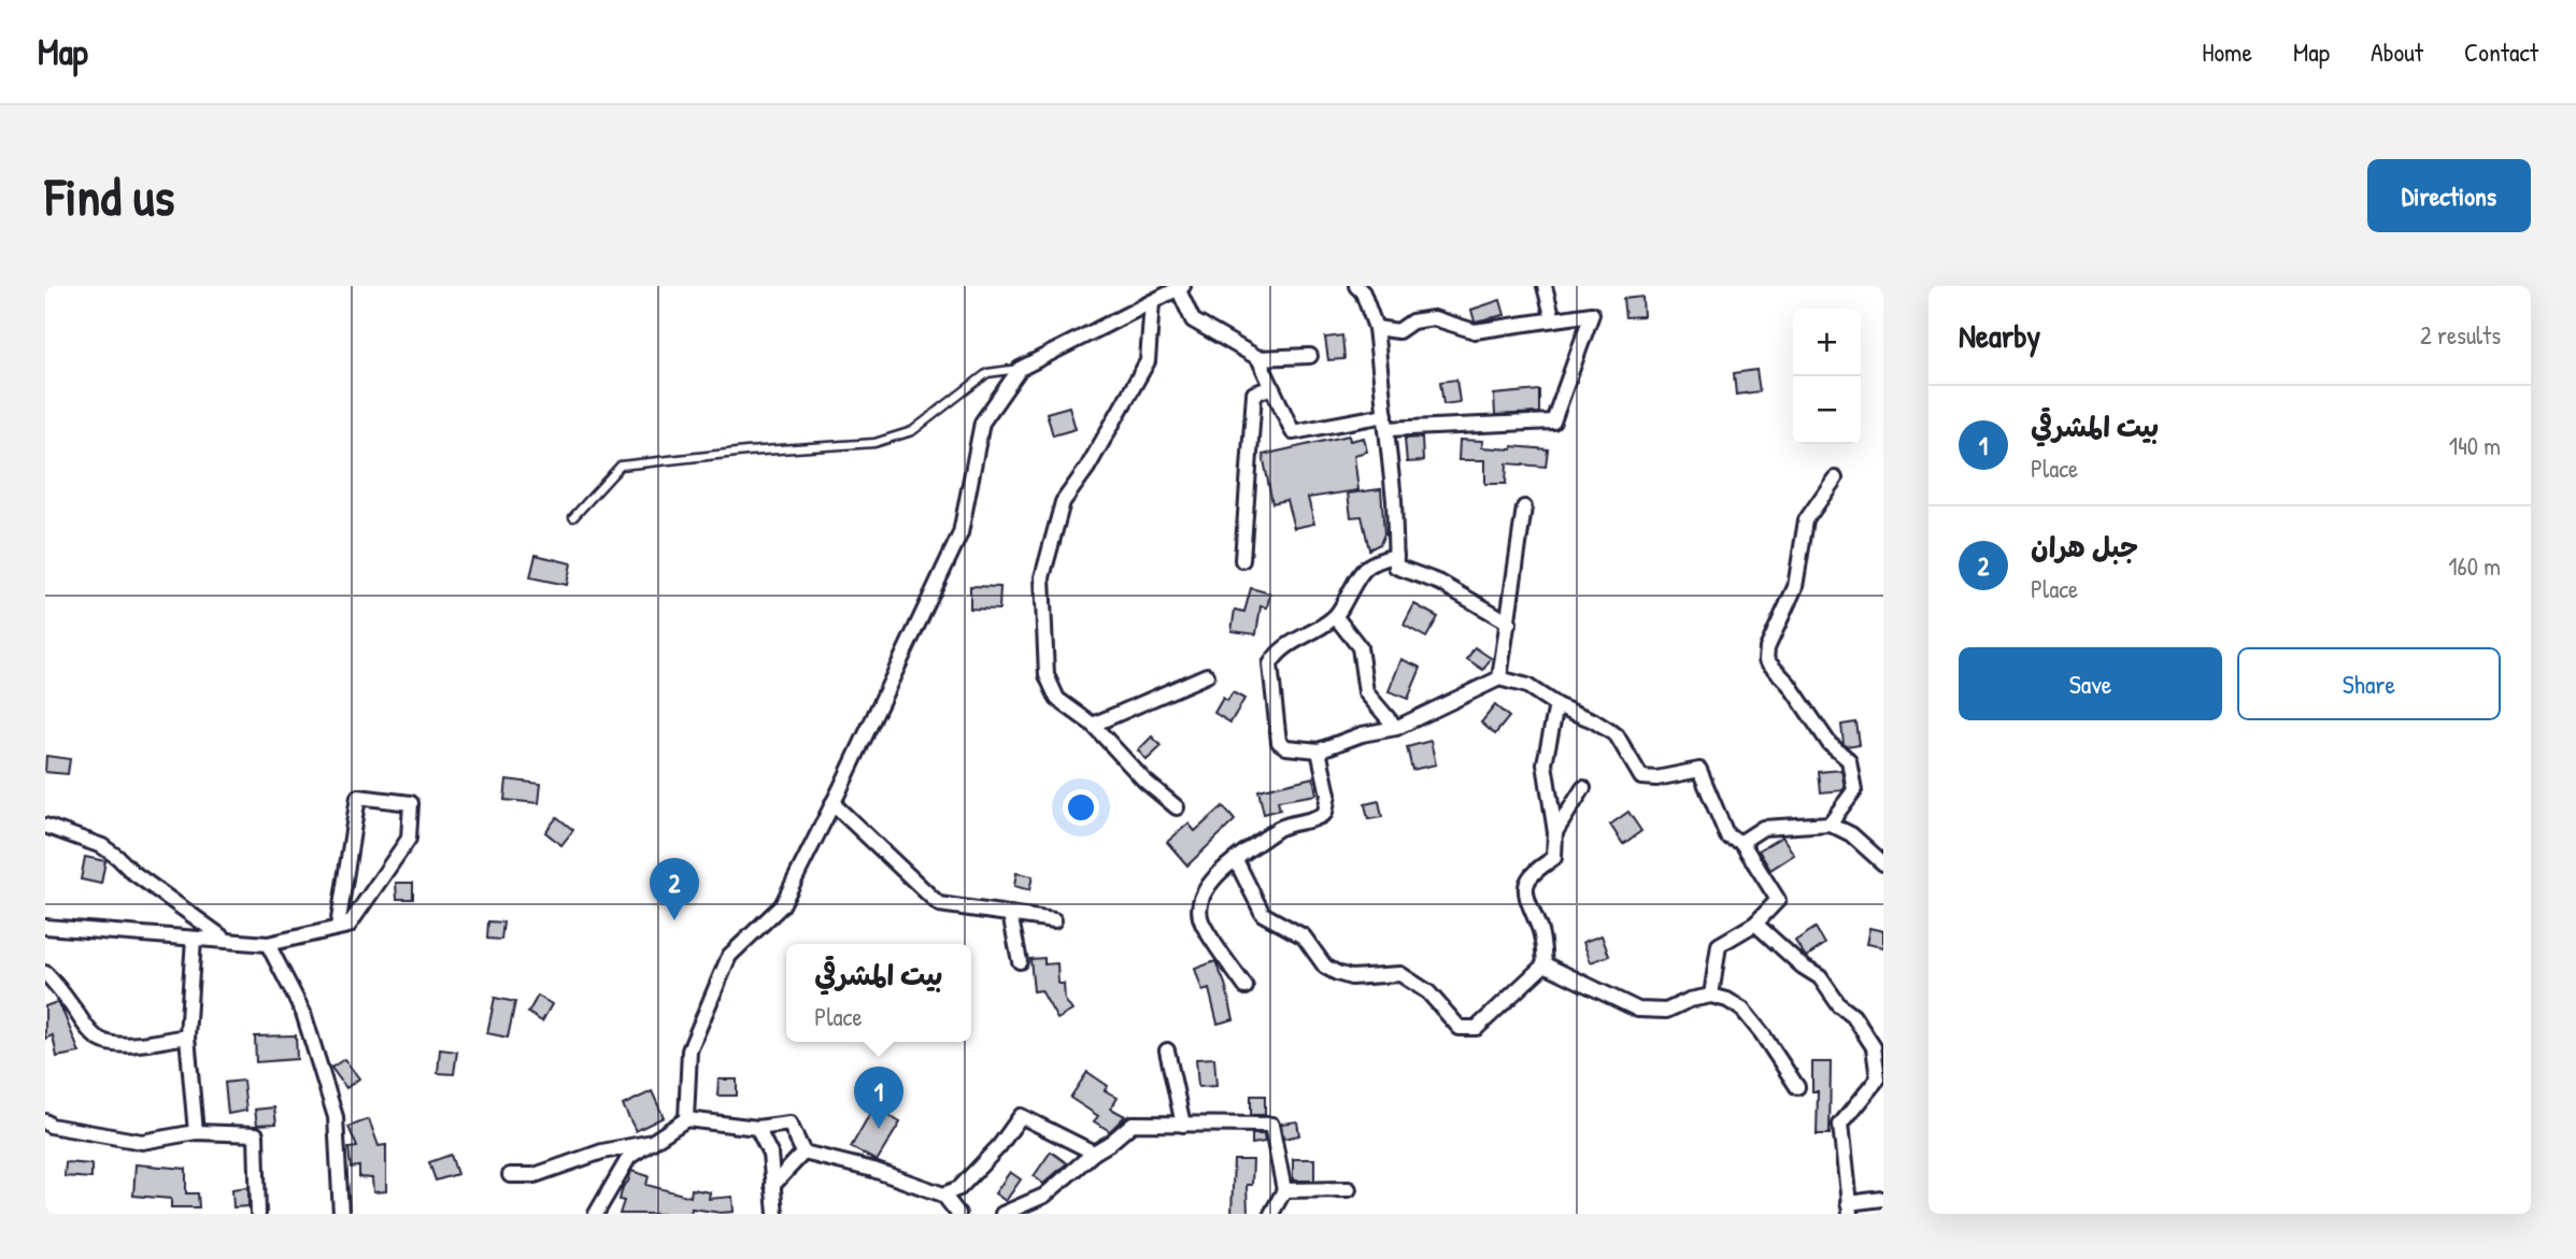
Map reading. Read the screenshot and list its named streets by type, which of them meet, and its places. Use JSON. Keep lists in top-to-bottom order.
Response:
{
  "page": {
    "header": "Map",
    "nav": [
      "Home",
      "Map",
      "About",
      "Contact"
    ],
    "buttons": [
      "Directions",
      ["Save", "Share"]
    ],
    "title": "Find us",
    "heading": ["Nearby", "2 results"],
    "map_buttons": ["+", "−"],
    "list": [
      {
        "mark": "1",
        "name": "بيت المشرقي",
        "note": "Place",
        "value": "140 m"
      },
      {
        "mark": "2",
        "name": "جبل هران",
        "note": "Place",
        "value": "160 m"
      }
    ],
    "pins": ["2", "1"],
    "popup": ["بيت المشرقي", "Place"]
  }
}
